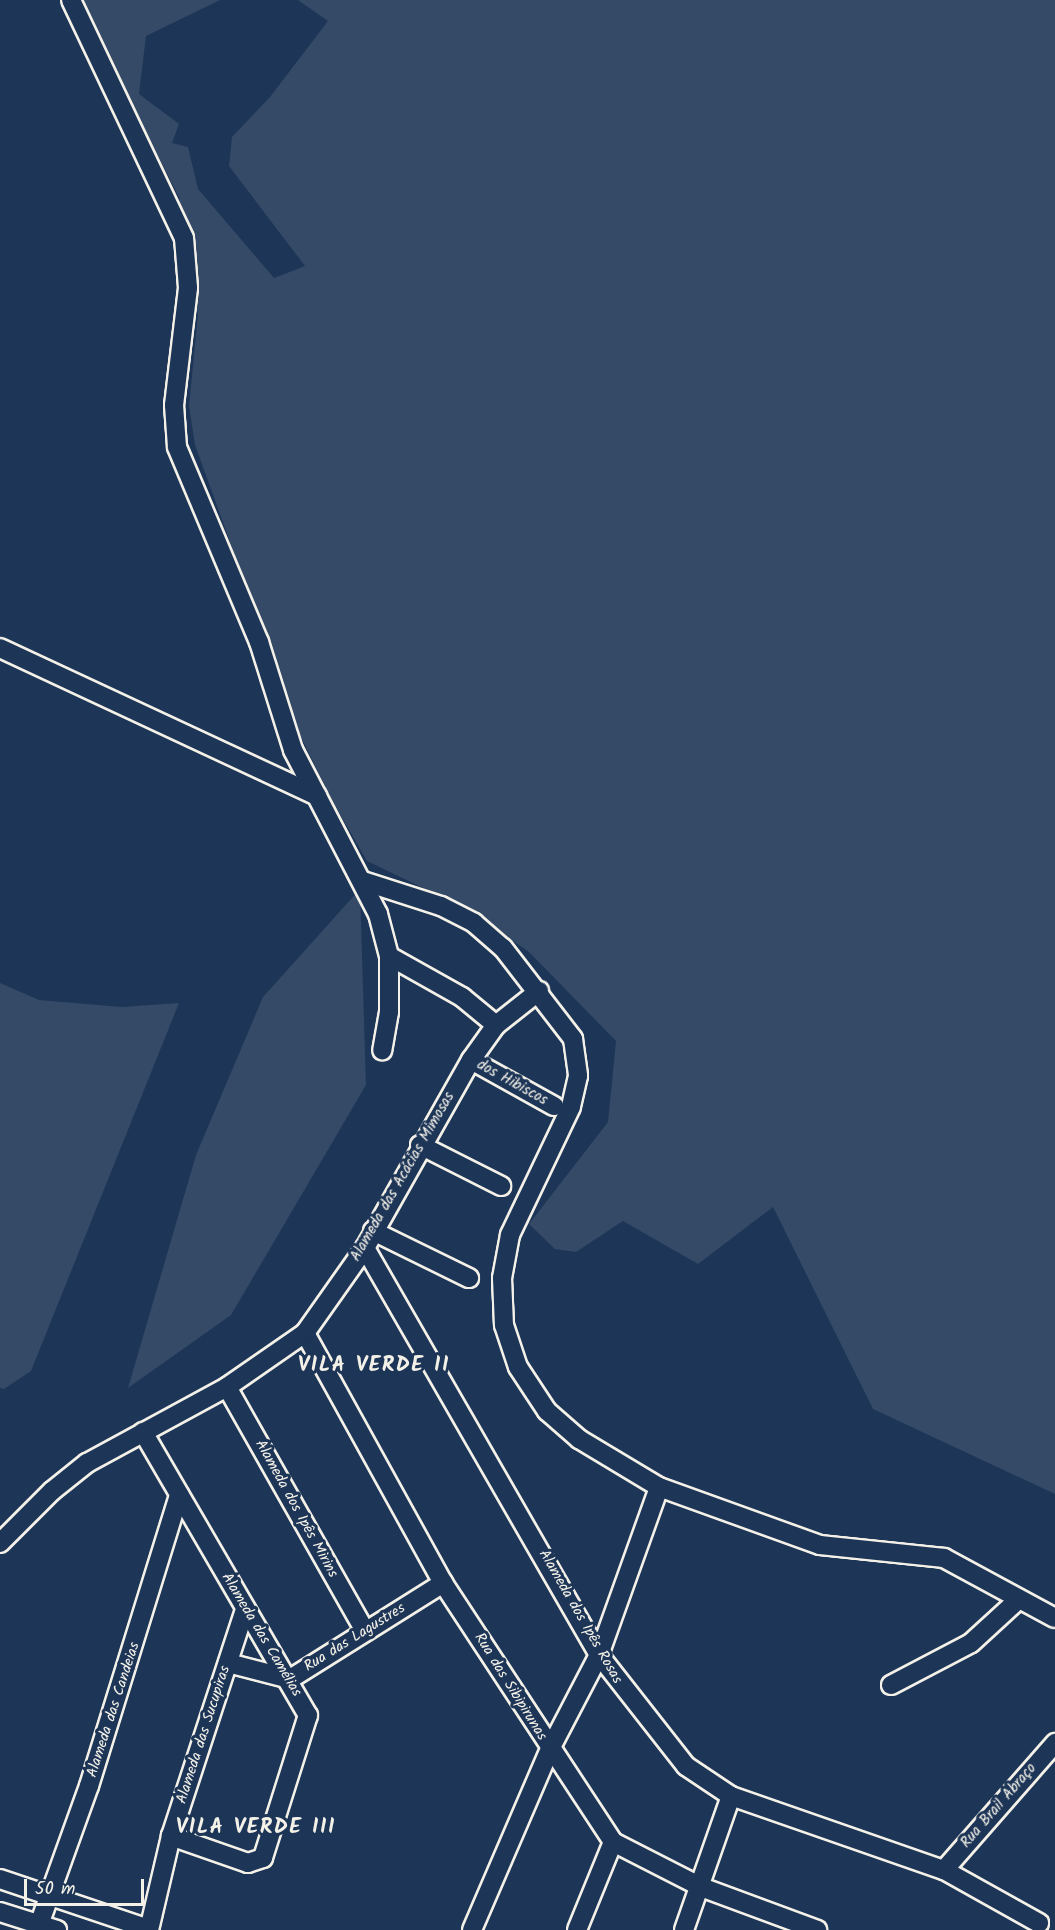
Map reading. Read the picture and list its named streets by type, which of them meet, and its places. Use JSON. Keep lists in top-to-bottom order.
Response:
{
  "streets": {
    "street": [
      "dos Hibiscos",
      "Alameda das Acácias Mimosas",
      "Alameda dos Ipês Mirins",
      "Alameda dos Ipês Rosas",
      "Alameda das Camélias",
      "Rua das Lagustres",
      "Rua das Sibipirunas",
      "Alameda das Candeias",
      "Alameda das Sucupiras",
      "Rua Brail Abraço"
    ]
  },
  "crossings": [
    ["dos Hibiscos", "Alameda das Acácias Mimosas"],
    ["Alameda das Acácias Mimosas", "Alameda dos Ipês Mirins"],
    ["Alameda das Acácias Mimosas", "Alameda dos Ipês Rosas"],
    ["Alameda das Acácias Mimosas", "Alameda das Camélias"],
    ["Alameda das Acácias Mimosas", "Rua das Sibipirunas"],
    ["Alameda dos Ipês Mirins", "Rua das Lagustres"],
    ["Alameda dos Ipês Rosas", "Rua Brail Abraço"],
    ["Alameda das Camélias", "Rua das Lagustres"],
    ["Alameda das Camélias", "Alameda das Candeias"],
    ["Alameda das Camélias", "Alameda das Sucupiras"],
    ["Rua das Lagustres", "Rua das Sibipirunas"],
    ["Rua das Lagustres", "Alameda das Sucupiras"]
  ],
  "districts": ["VILA VERDE II", "VILA VERDE III"],
  "scale_bar": "50 m"
}
